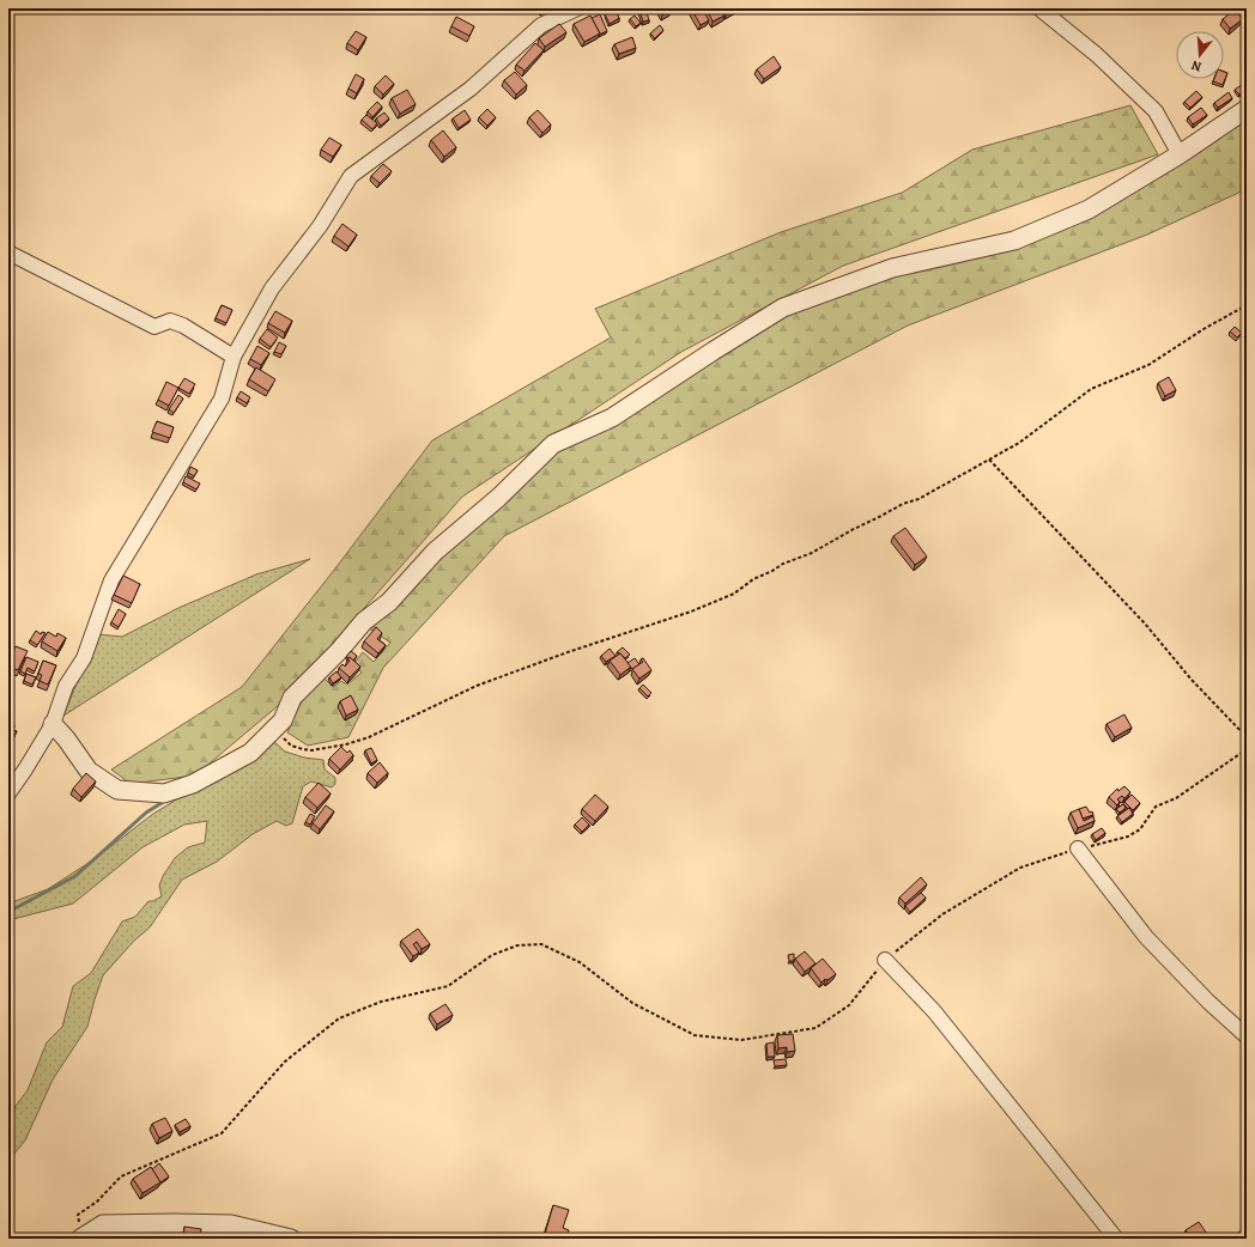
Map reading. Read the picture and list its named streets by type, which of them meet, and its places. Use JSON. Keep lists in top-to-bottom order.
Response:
{
  "north": "bottom"
}
